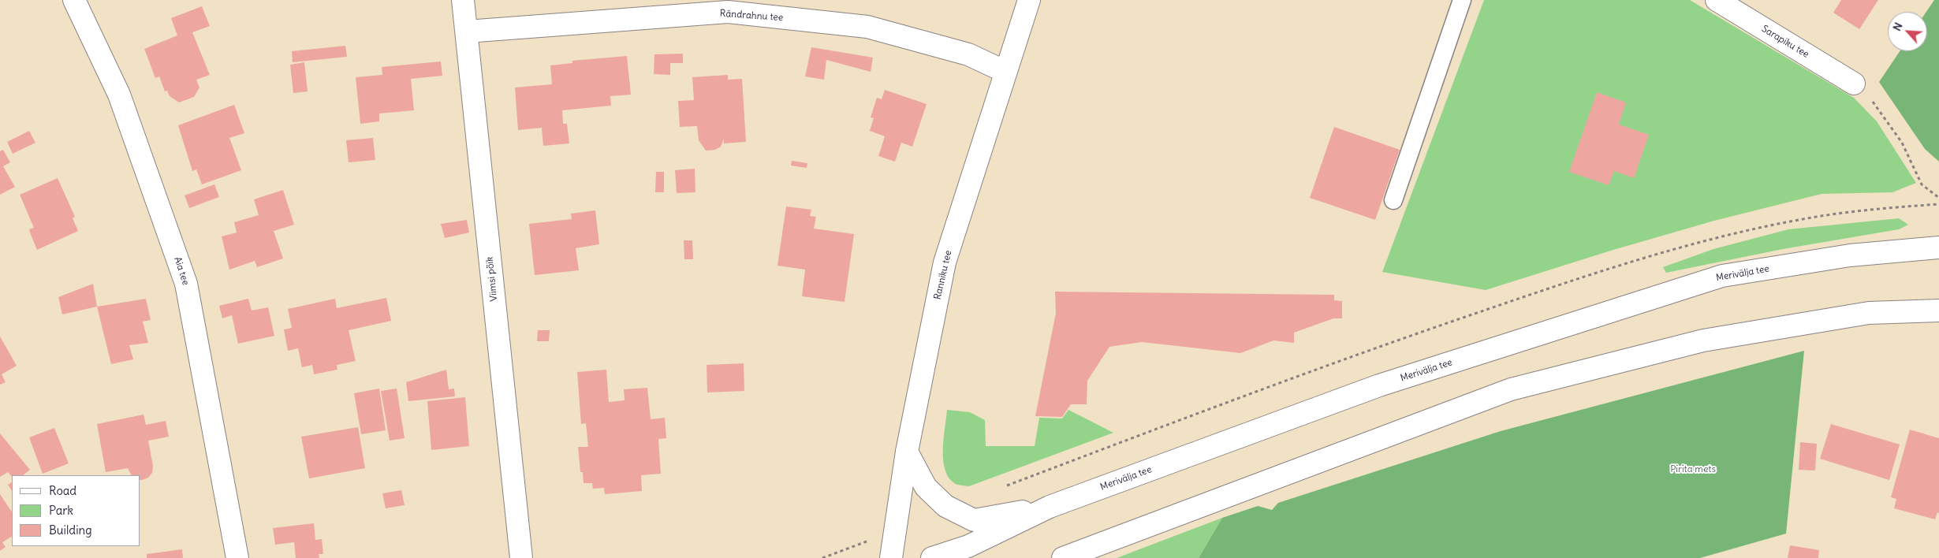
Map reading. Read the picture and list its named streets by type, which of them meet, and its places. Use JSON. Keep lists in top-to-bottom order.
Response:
{
  "streets": {
    "street": [
      "Rändrahnu tee",
      "Sarapiku tee",
      "Aia tee",
      "Merivälja tee",
      "Ranniku tee",
      "Viimsi põik"
    ]
  },
  "crossings": [
    ["Rändrahnu tee", "Ranniku tee"],
    ["Rändrahnu tee", "Viimsi põik"]
  ],
  "parks": ["Pirita mets"],
  "legend": ["Road", "Park", "Building"],
  "north": "top left"
}
